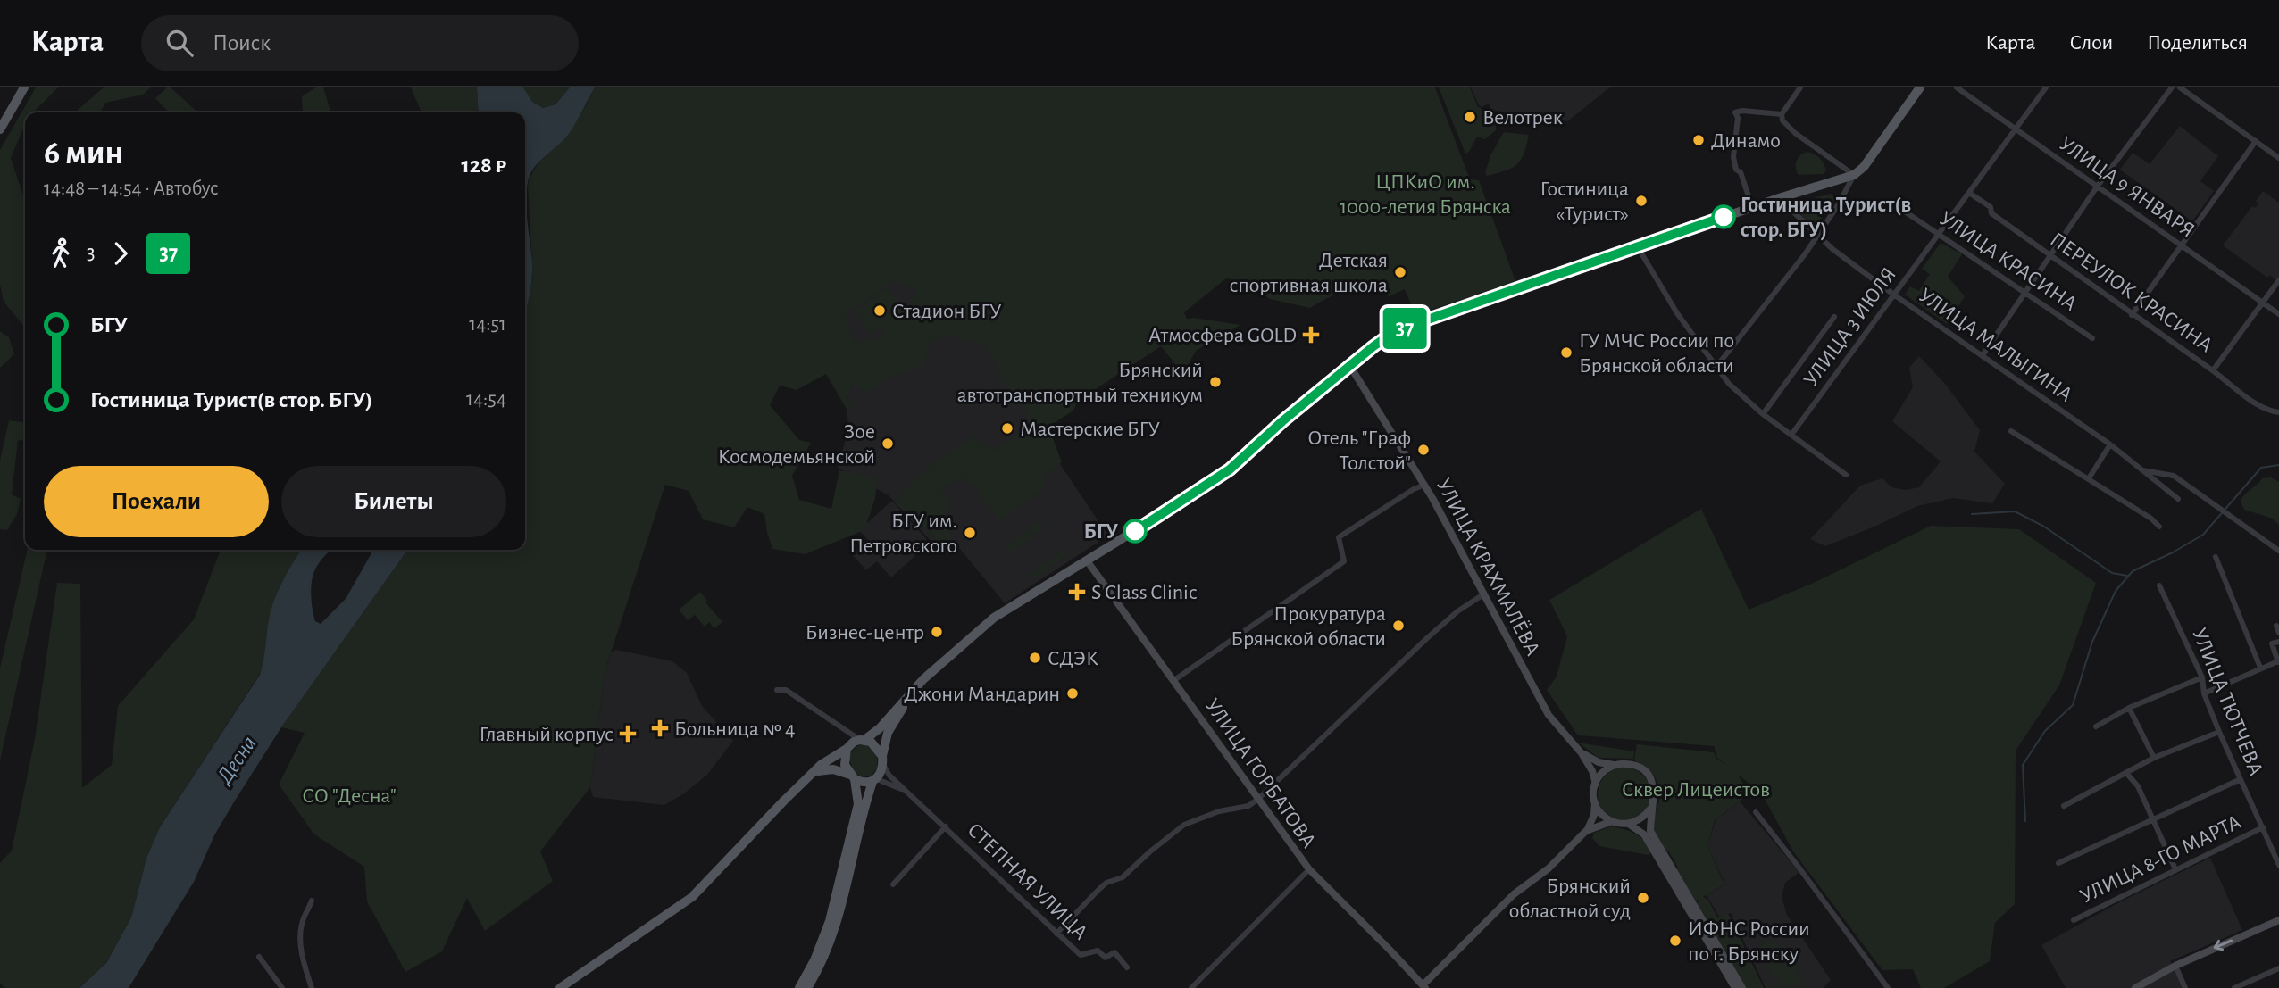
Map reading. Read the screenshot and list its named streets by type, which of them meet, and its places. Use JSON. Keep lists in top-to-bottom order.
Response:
{
  "streets": {
    "main road": ["УЛИЦА КРАХМАЛЁВА", "УЛИЦА ГОРБАТОВА"],
    "street": [
      "УЛИЦА 9 ЯНВАРЯ",
      "УЛИЦА КРАСИНА",
      "ПЕРЕУЛОК КРАСИНА",
      "УЛИЦА 3 ИЮЛЯ",
      "УЛИЦА МАЛЫГИНА",
      "УЛИЦА ТЮТЧЕВА",
      "УЛИЦА 8-ГО МАРТА",
      "СТЕПНАЯ УЛИЦА"
    ]
  },
  "crossings": [
    ["УЛИЦА 9 ЯНВАРЯ", "УЛИЦА 3 ИЮЛЯ"],
    ["УЛИЦА КРАСИНА", "УЛИЦА 3 ИЮЛЯ"],
    ["ПЕРЕУЛОК КРАСИНА", "УЛИЦА 3 ИЮЛЯ"],
    ["УЛИЦА 3 ИЮЛЯ", "УЛИЦА МАЛЫГИНА"],
    ["УЛИЦА ТЮТЧЕВА", "УЛИЦА 8-ГО МАРТА"]
  ],
  "water": ["Десна"],
  "parks": ["ЦПКиО им. 1000-летия Брянска", "Сквер Лицеистов", "СО \"Десна\""],
  "places": {
    "other": [
      "Велотрек",
      "Динамо",
      "Гостиница «Турист»",
      "Гостиница Турист(в стор. БГУ)",
      "Детская спортивная школа",
      "Стадион БГУ",
      "ГУ МЧС России по Брянской области",
      "Брянский автотранспортный техникум",
      "Мастерские БГУ",
      "Зое Космодемьянской",
      "Отель \"Граф Толстой\"",
      "БГУ",
      "БГУ им. Петровского",
      "Прокуратура Брянской области",
      "Бизнес-центр",
      "СДЭК",
      "Джони Мандарин",
      "Брянский областной суд",
      "ИФНС России по г. Брянску"
    ],
    "health": [
      "Атмосфера GOLD",
      "S Class Clinic",
      "Больница № 4",
      "Главный корпус"
    ]
  },
  "lines": ["bus line 37"],
  "page": {
    "header": "Карта",
    "search": "Поиск",
    "nav": ["Карта", "Слои", "Поделиться"],
    "on_map": "37",
    "heading": ["6 мин", "14:48 – 14:54 · Автобус", "128 ₽"],
    "legs": ["3", "37"],
    "list": [
      {
        "name": "БГУ",
        "value": "14:51"
      },
      {
        "name": "Гостиница Турист(в стор. БГУ)",
        "value": "14:54"
      }
    ],
    "buttons": ["Поехали", "Билеты"]
  }
}
